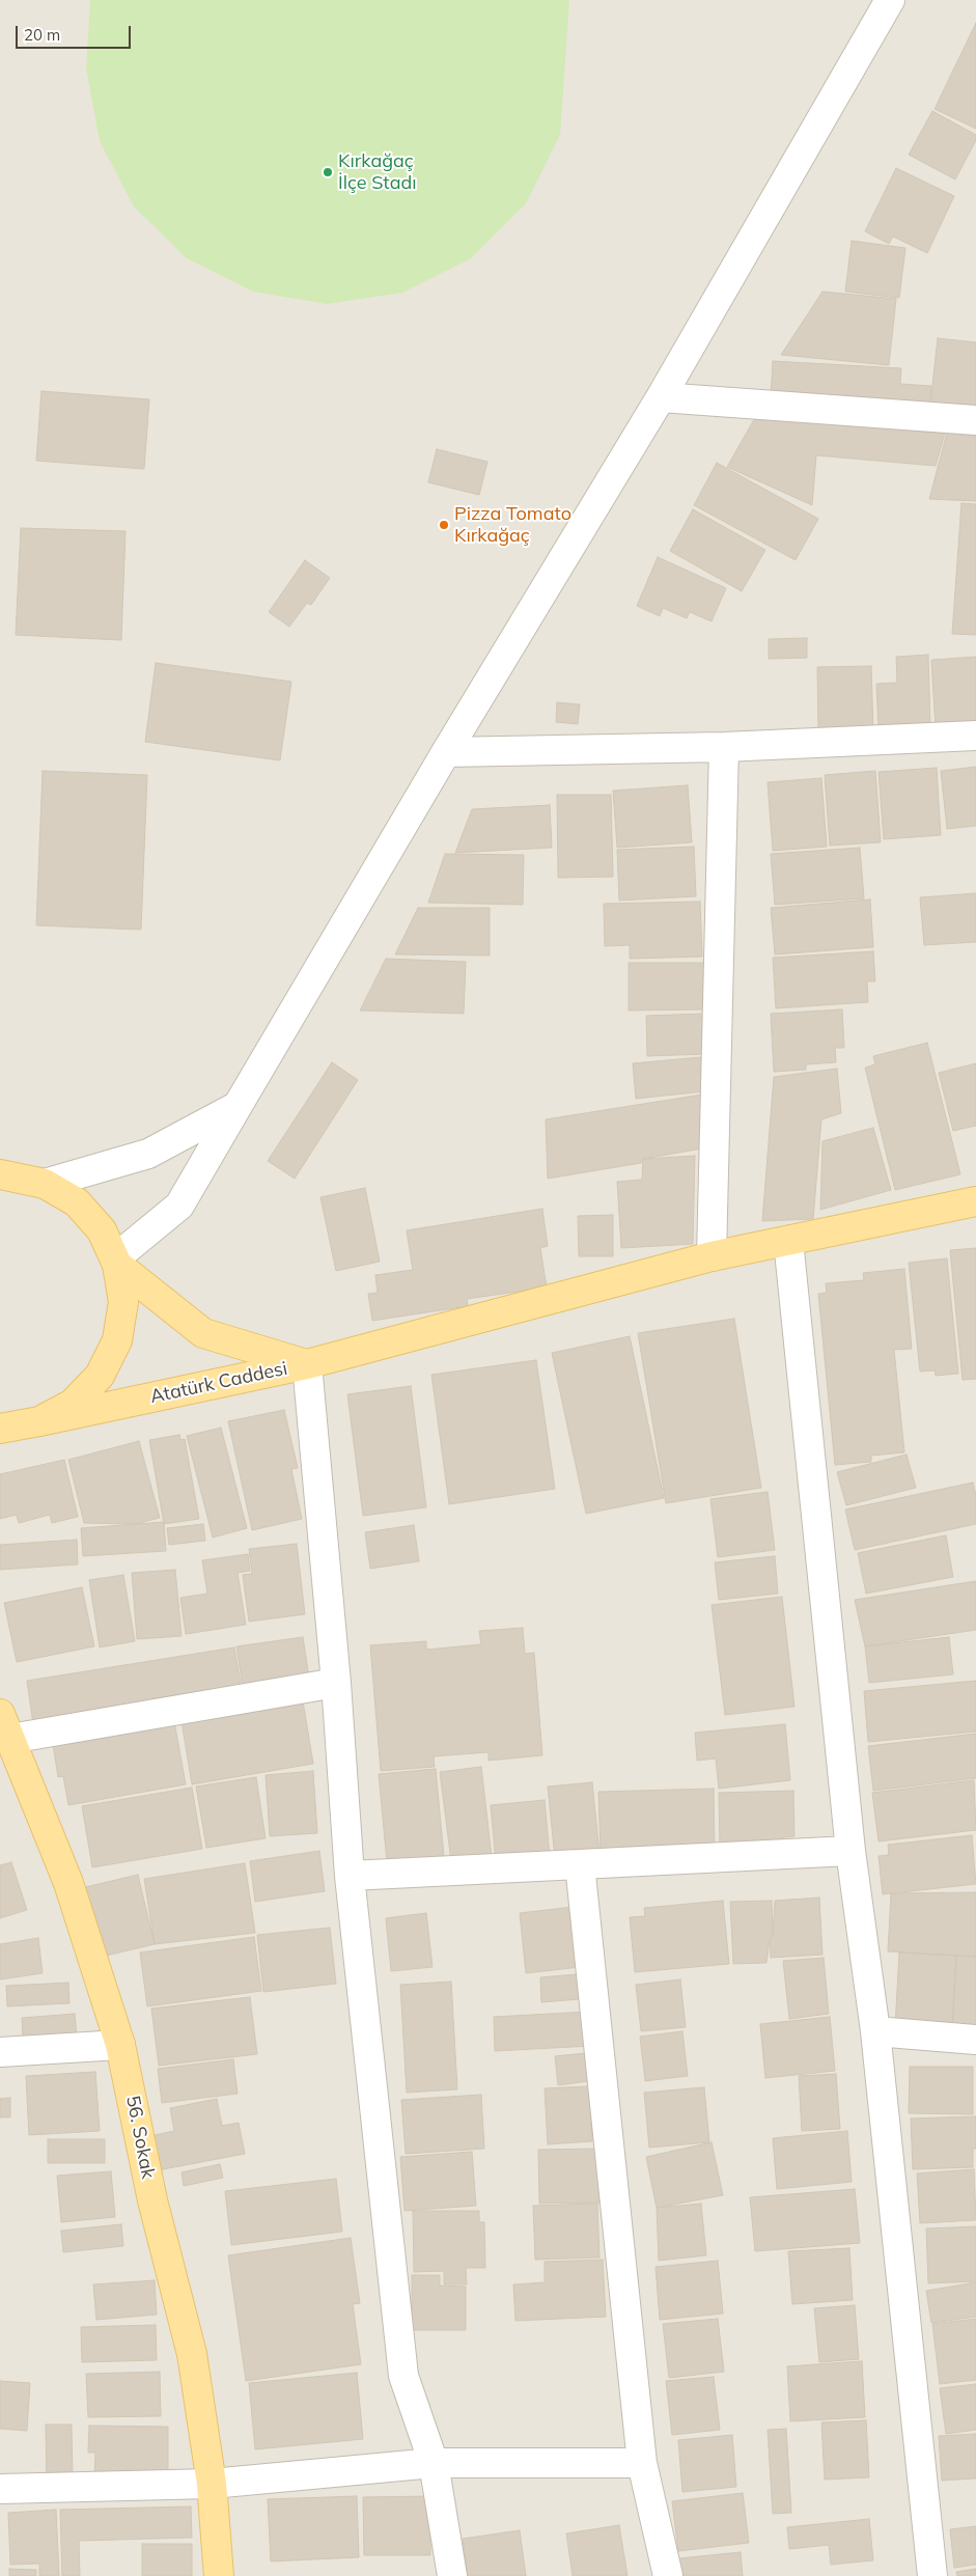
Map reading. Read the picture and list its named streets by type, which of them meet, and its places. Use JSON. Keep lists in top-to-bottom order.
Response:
{
  "streets": {
    "main road": ["Atatürk Caddesi", "56. Sokak"]
  },
  "places": ["Kırkağaç İlçe Stadı", "Pizza Tomato Kırkağaç"],
  "scale_bar": "20 m"
}
